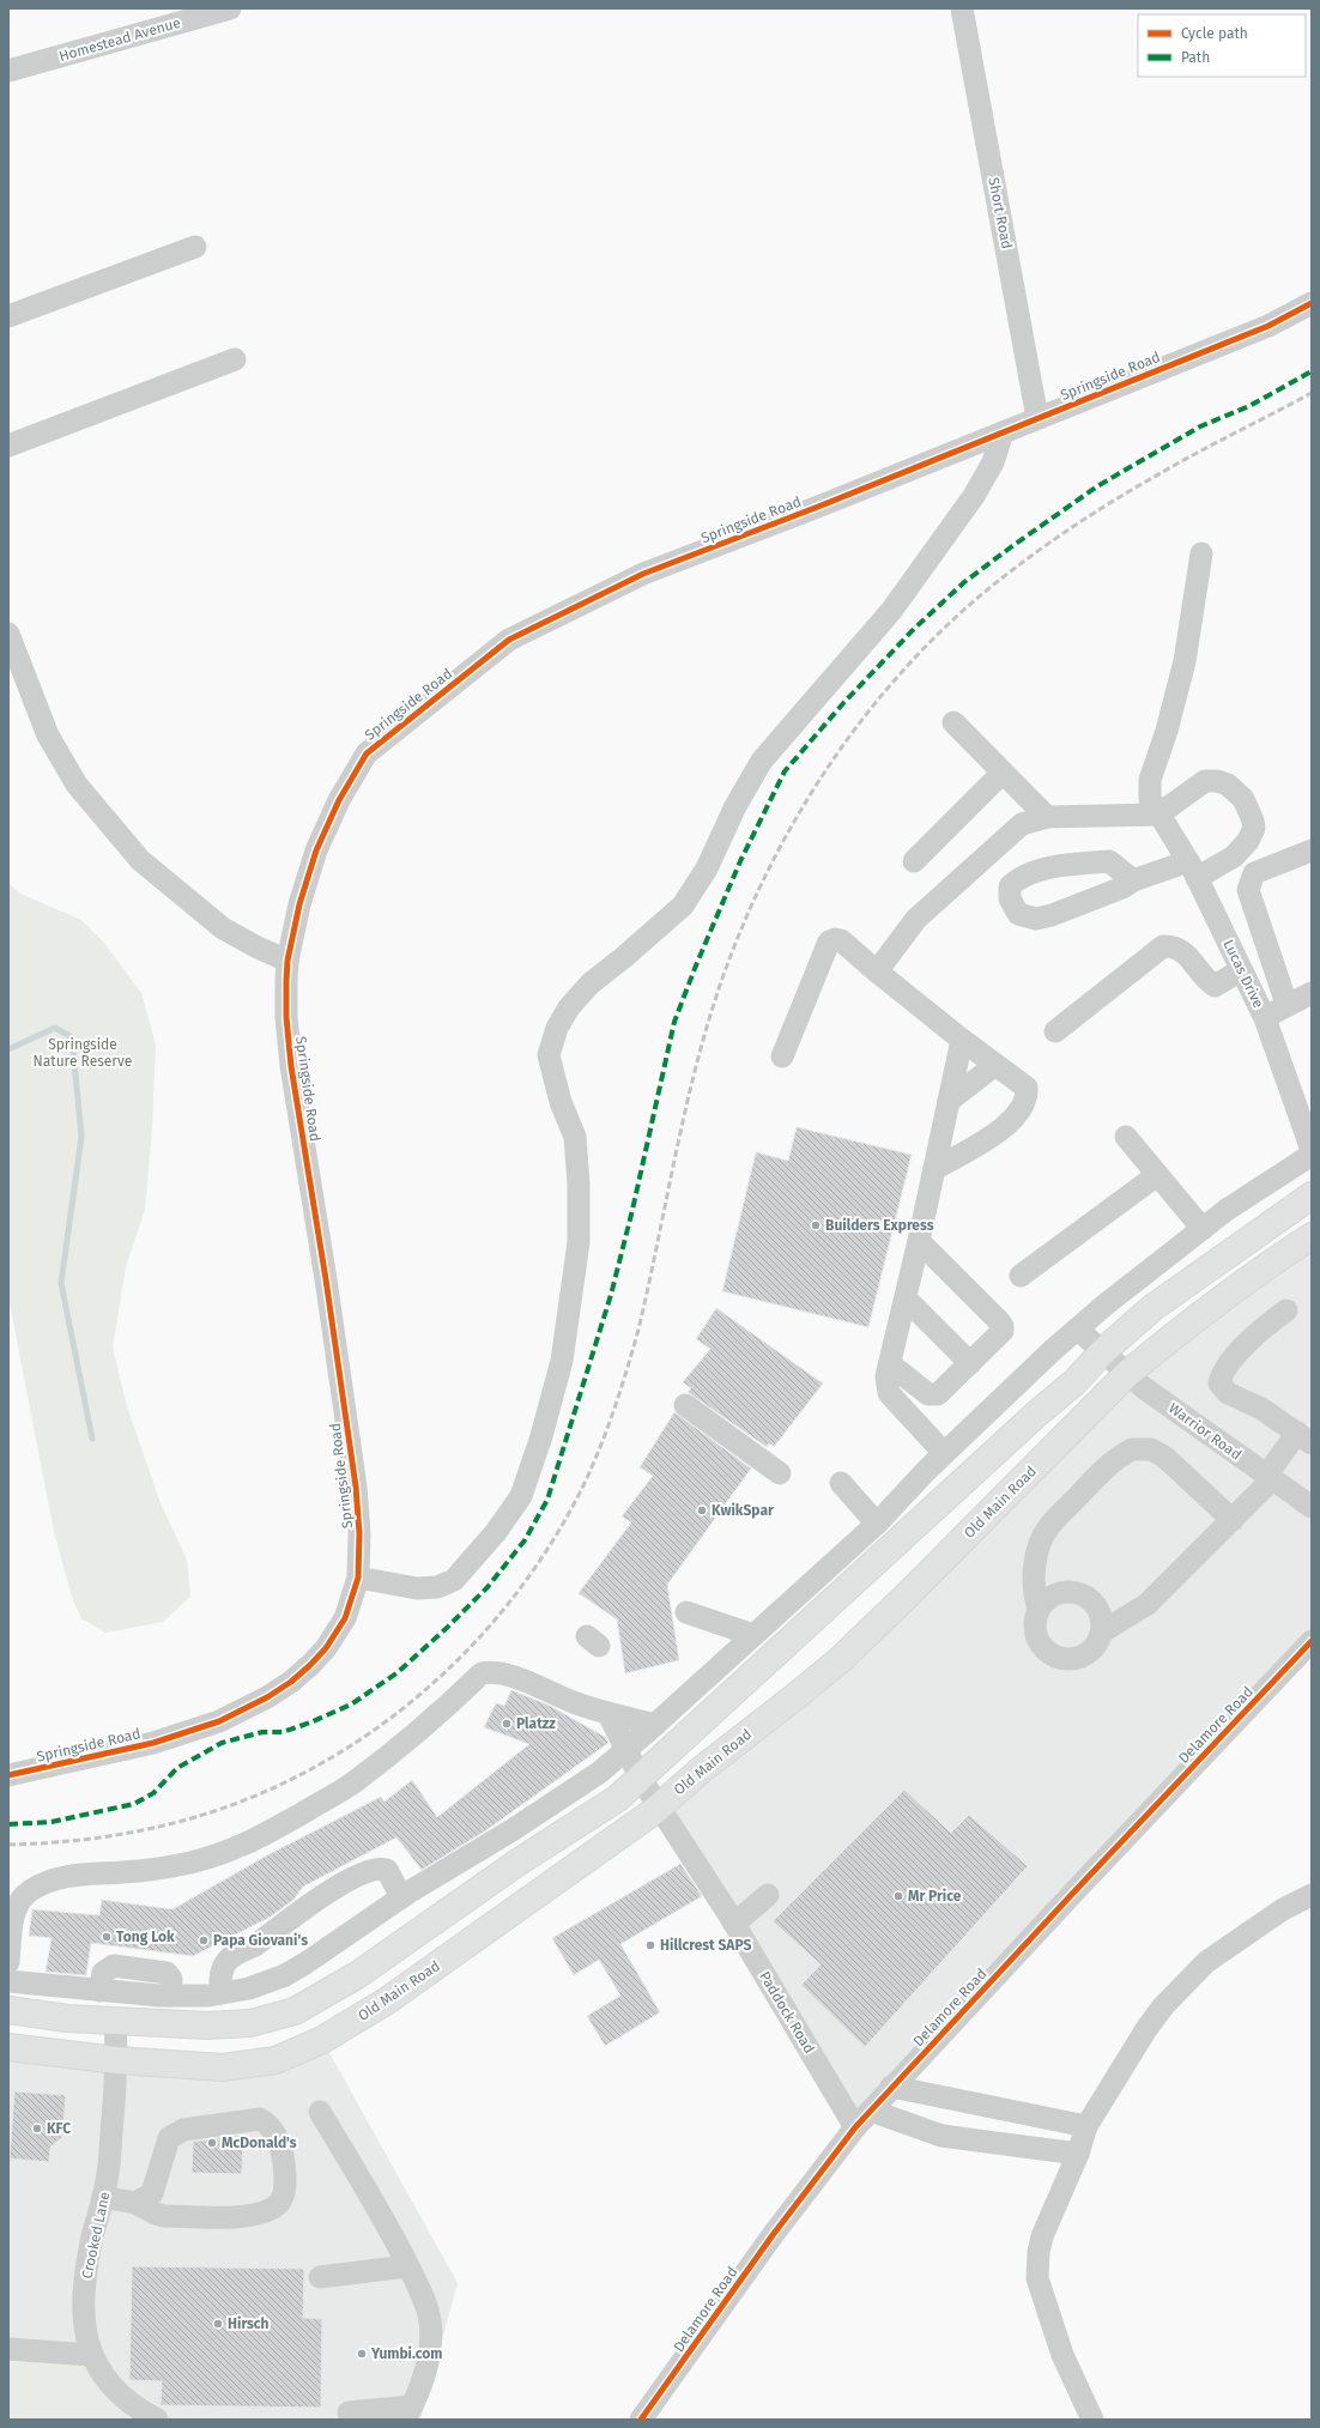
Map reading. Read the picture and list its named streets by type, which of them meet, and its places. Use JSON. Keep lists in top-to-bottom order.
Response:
{
  "streets": {
    "main road": ["Old Main Road"],
    "street": [
      "Homestead Avenue",
      "Short Road",
      "Springside Road",
      "Lucas Drive",
      "Warrior Road",
      "Delamore Road",
      "Paddock Road",
      "Crooked Lane"
    ]
  },
  "crossings": [
    ["Short Road", "Springside Road"],
    ["Warrior Road", "Old Main Road"],
    ["Old Main Road", "Paddock Road"],
    ["Old Main Road", "Crooked Lane"],
    ["Delamore Road", "Paddock Road"]
  ],
  "parks": ["Springside Nature Reserve"],
  "places": [
    "Builders Express",
    "KwikSpar",
    "Platzz",
    "Mr Price",
    "Tong Lok",
    "Papa Giovani's",
    "Hillcrest SAPS",
    "KFC",
    "McDonald's",
    "Hirsch",
    "Yumbi.com"
  ],
  "legend": ["Cycle path", "Path"]
}
